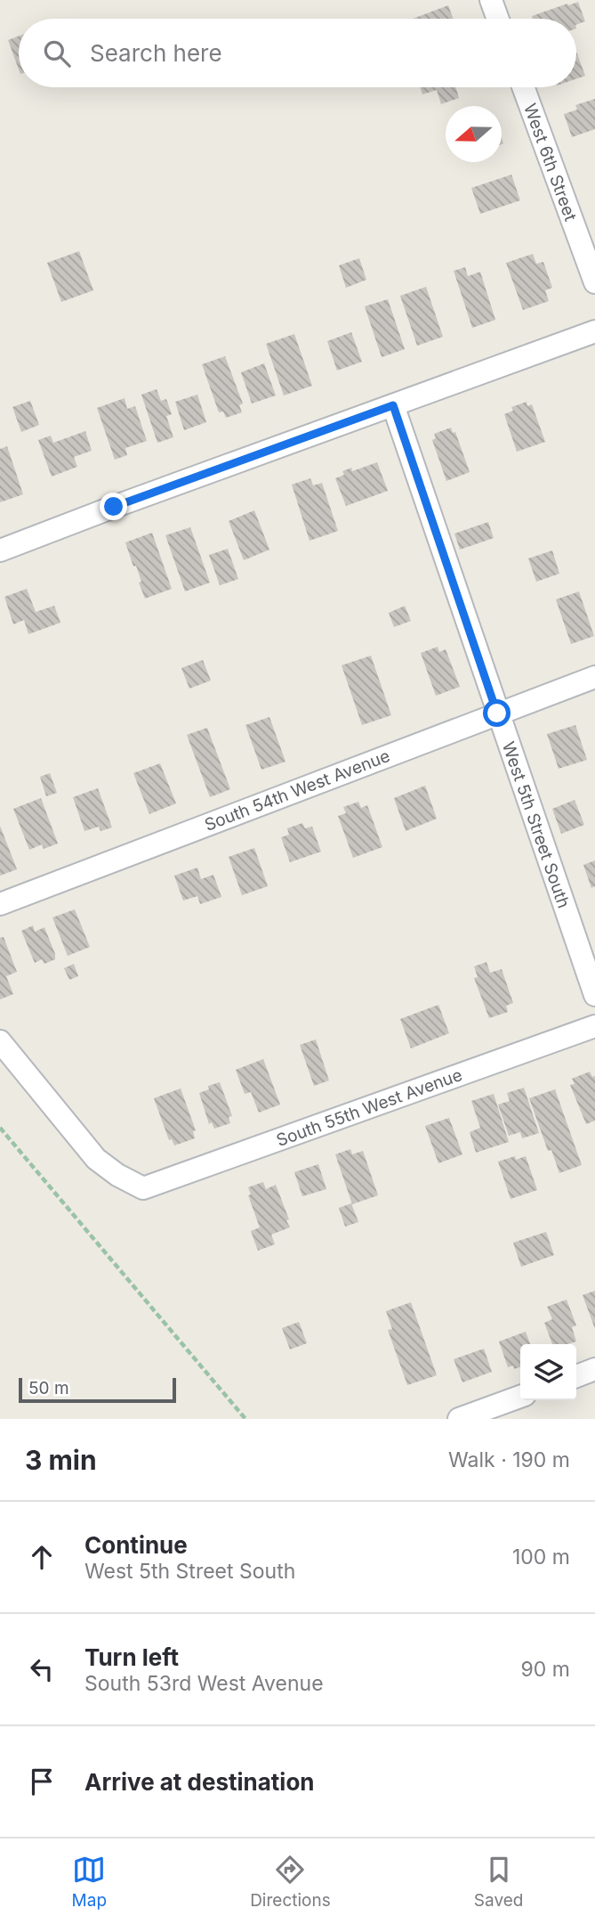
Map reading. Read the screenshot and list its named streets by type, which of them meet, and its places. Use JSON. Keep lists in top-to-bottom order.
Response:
{
  "streets": {
    "street": [
      "West 6th Street",
      "South 54th West Avenue",
      "West 5th Street South",
      "South 55th West Avenue"
    ]
  },
  "crossings": [
    ["South 54th West Avenue", "West 5th Street South"]
  ],
  "scale_bar": "50 m",
  "north": "left",
  "page": {
    "search": "Search here",
    "scale": "50 m",
    "heading": ["3 min", "Walk · 190 m"],
    "list": [
      ["Continue", "West 5th Street South", "100 m"],
      ["Turn left", "South 53rd West Avenue", "90 m"],
      "Arrive at destination"
    ],
    "nav": ["Map", "Directions", "Saved"]
  }
}
